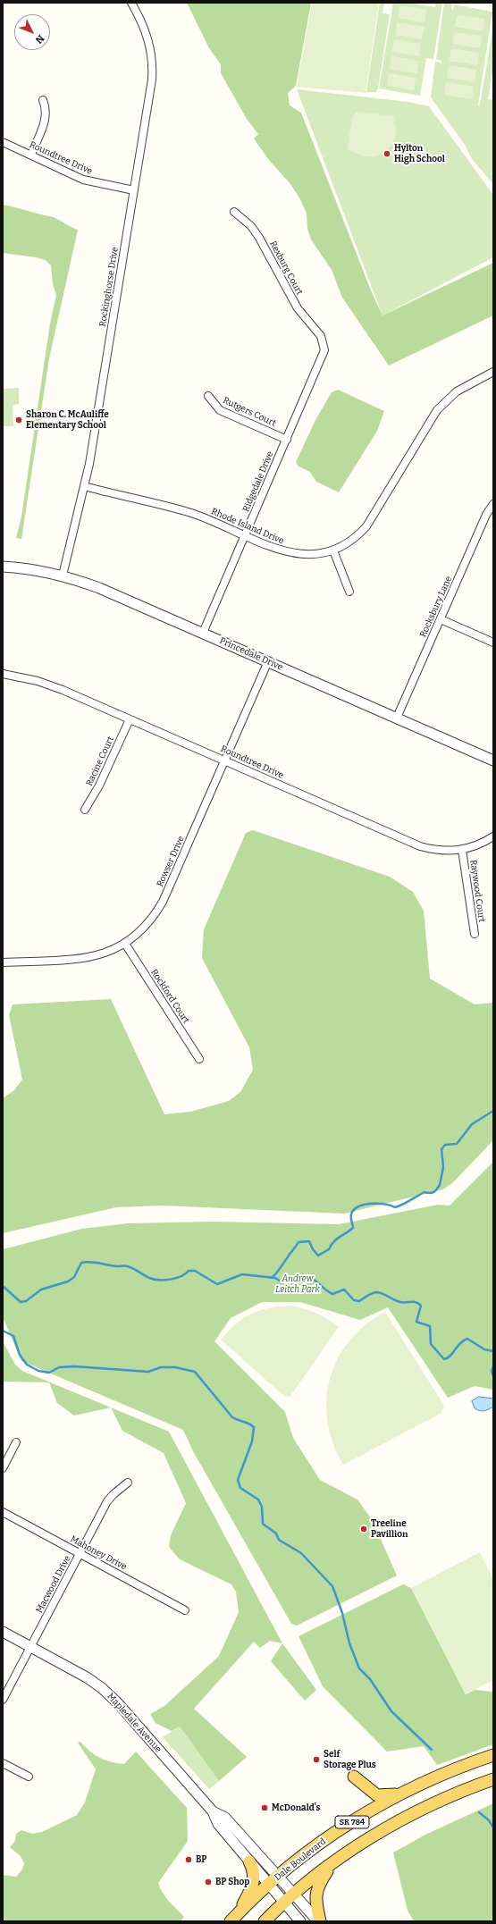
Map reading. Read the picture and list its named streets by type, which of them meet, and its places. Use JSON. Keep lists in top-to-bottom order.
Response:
{
  "streets": {
    "main road": ["SR 784", "Dale Boulevard"],
    "street": [
      "Roundtree Drive",
      "Rexburg Court",
      "Rockinghorse Drive",
      "Rutgers Court",
      "Ridgedale Drive",
      "Rhode Island Drive",
      "Rocksbury Lane",
      "Princedale Drive",
      "Racine Court",
      "Rowser Drive",
      "Raywood Court",
      "Rockford Court",
      "Mahoney Drive",
      "Macwood Drive",
      "Mapledale Avenue"
    ]
  },
  "crossings": [
    ["Roundtree Drive", "Rockinghorse Drive"],
    ["Roundtree Drive", "Racine Court"],
    ["Roundtree Drive", "Rowser Drive"],
    ["Roundtree Drive", "Raywood Court"],
    ["Rexburg Court", "Ridgedale Drive"],
    ["Rockinghorse Drive", "Rhode Island Drive"],
    ["Rockinghorse Drive", "Princedale Drive"],
    ["Rutgers Court", "Ridgedale Drive"],
    ["Ridgedale Drive", "Rhode Island Drive"],
    ["Ridgedale Drive", "Princedale Drive"],
    ["Rocksbury Lane", "Princedale Drive"],
    ["Princedale Drive", "Rowser Drive"],
    ["Rowser Drive", "Rockford Court"],
    ["Mahoney Drive", "Macwood Drive"],
    ["Macwood Drive", "Mapledale Avenue"],
    ["Mapledale Avenue", "SR 784"],
    ["Mapledale Avenue", "Dale Boulevard"]
  ],
  "parks": ["Andrew Leitch Park"],
  "places": [
    "Hylton High School",
    "Sharon C. McAuliffe Elementary School",
    "Treeline Pavillion",
    "Self Storage Plus",
    "McDonald's",
    "BP",
    "BP Shop"
  ],
  "north": "bottom right"
}
